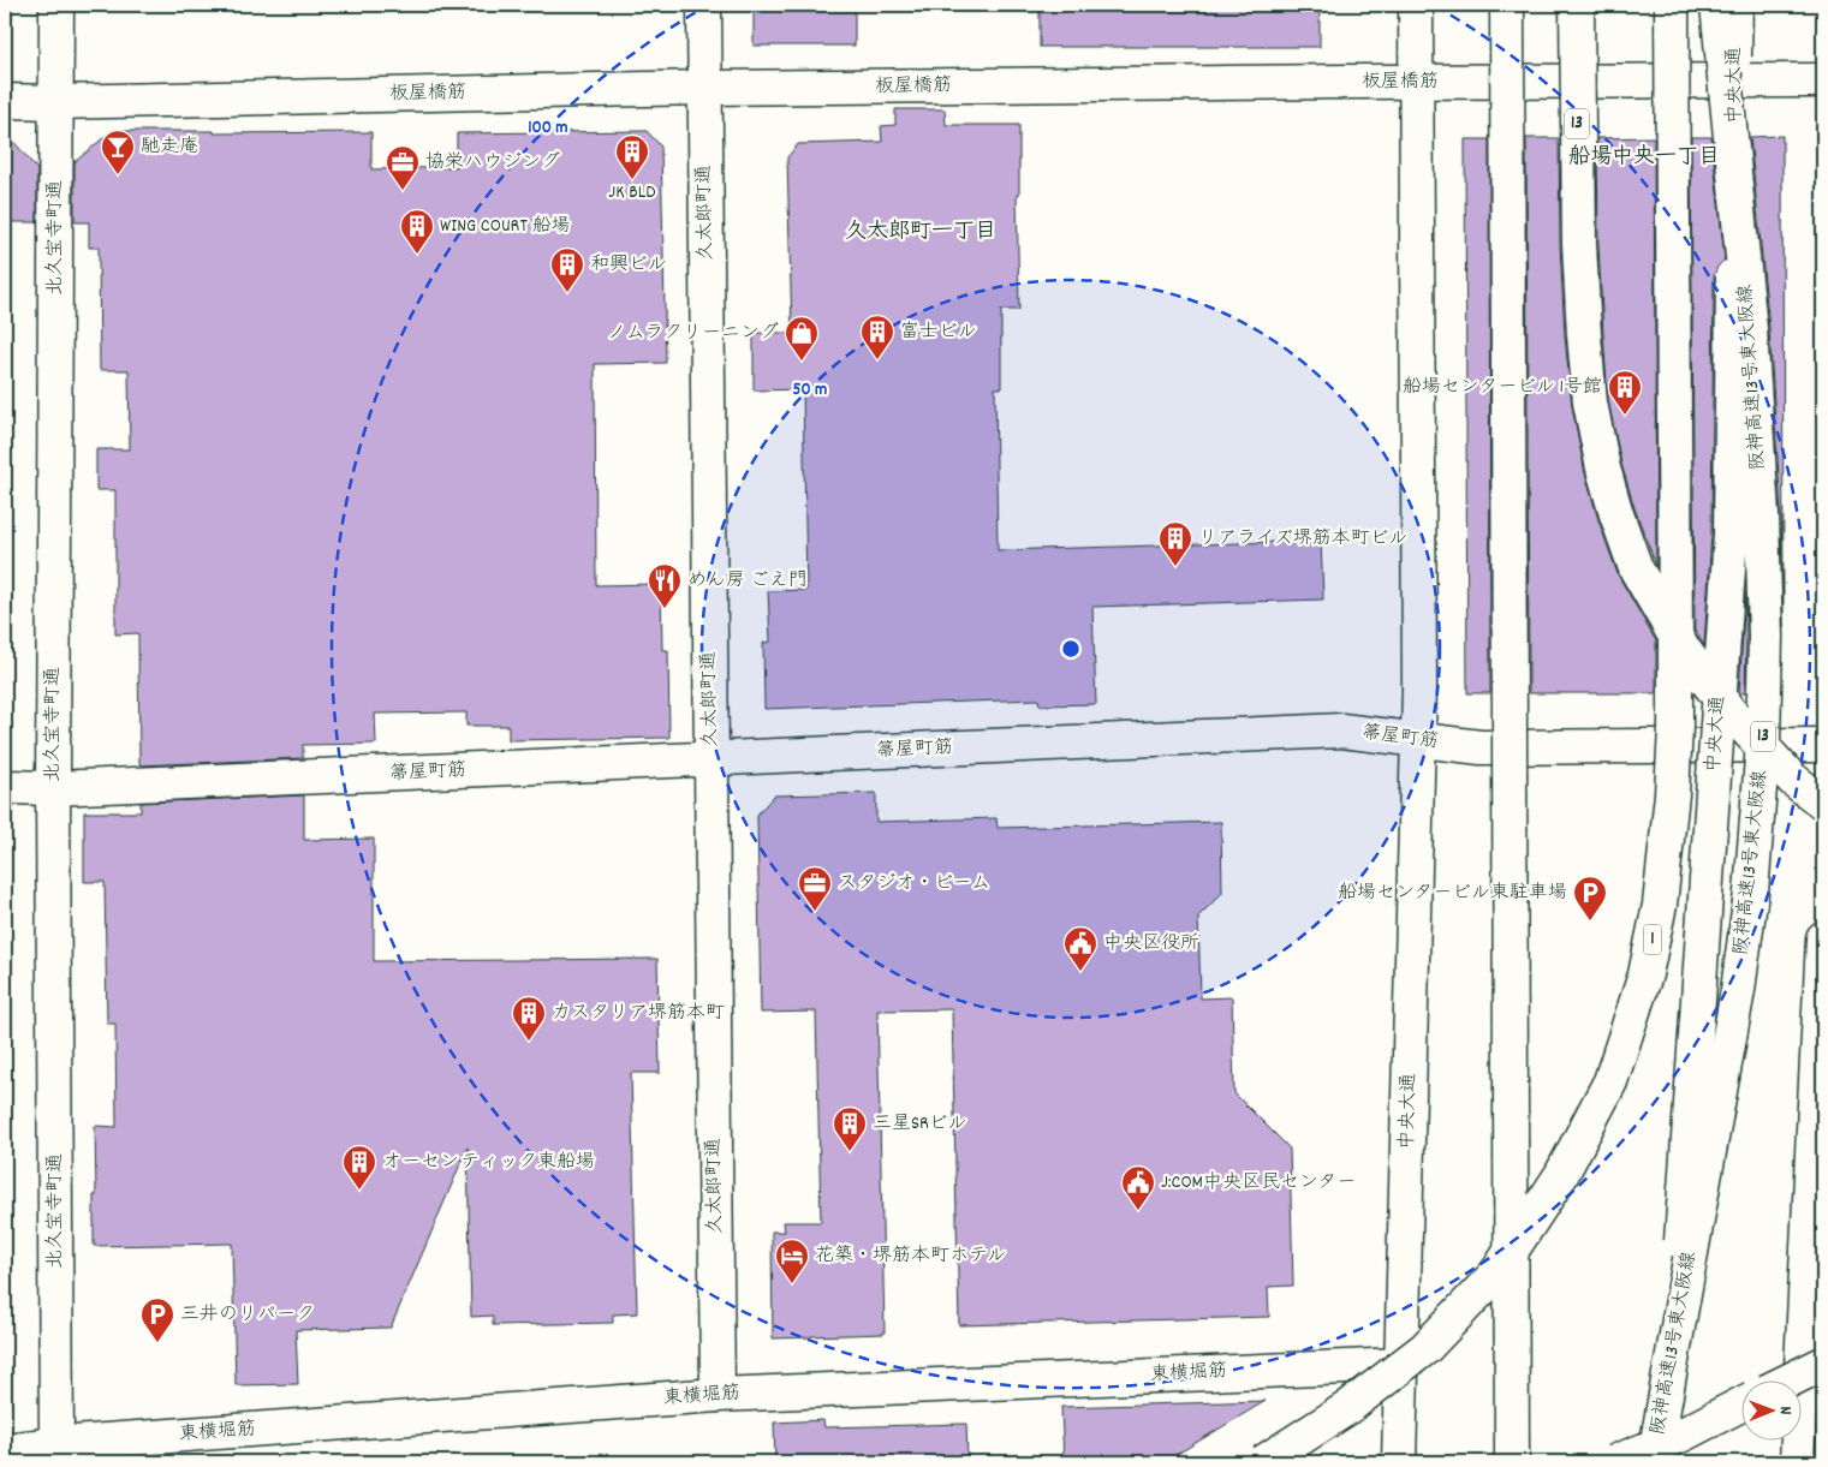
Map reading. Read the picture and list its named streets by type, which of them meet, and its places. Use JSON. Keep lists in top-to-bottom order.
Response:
{
  "streets": {
    "main road": [
      "板屋橋筋",
      "中央大通",
      "13",
      "久太郎町通",
      "北久宝寺町通",
      "阪神高速13号東大阪線",
      "箒屋町筋",
      "1",
      "東横堀筋"
    ]
  },
  "crossings": [
    ["板屋橋筋", "中央大通"],
    ["板屋橋筋", "久太郎町通"],
    ["板屋橋筋", "北久宝寺町通"],
    ["中央大通", "箒屋町筋"],
    ["中央大通", "東横堀筋"],
    ["久太郎町通", "箒屋町筋"],
    ["久太郎町通", "東横堀筋"],
    ["北久宝寺町通", "箒屋町筋"],
    ["北久宝寺町通", "東横堀筋"]
  ],
  "districts": ["船場中央一丁目", "久太郎町一丁目"],
  "places": {
    "bar": ["馳走庵"],
    "building": [
      "JK BLD",
      "WING COURT 船場",
      "和興ビル",
      "富士ビル",
      "船場センタービル 1号館",
      "リアライズ堺筋本町ビル",
      "カスタリア堺筋本町",
      "三星SRビル",
      "オーセンティック東船場"
    ],
    "office": ["協栄ハウジング", "スタジオ・ビーム"],
    "shop": ["ノムラクリーニング"],
    "restaurant": ["めん房 ごえ門"],
    "parking": ["船場センタービル東駐車場", "三井のリパーク"],
    "public building": ["中央区役所", "J:COM中央区民センター"],
    "hotel": ["花築・堺筋本町ホテル"]
  },
  "north": "right",
  "rings": ["100 m", "50 m"]
}
